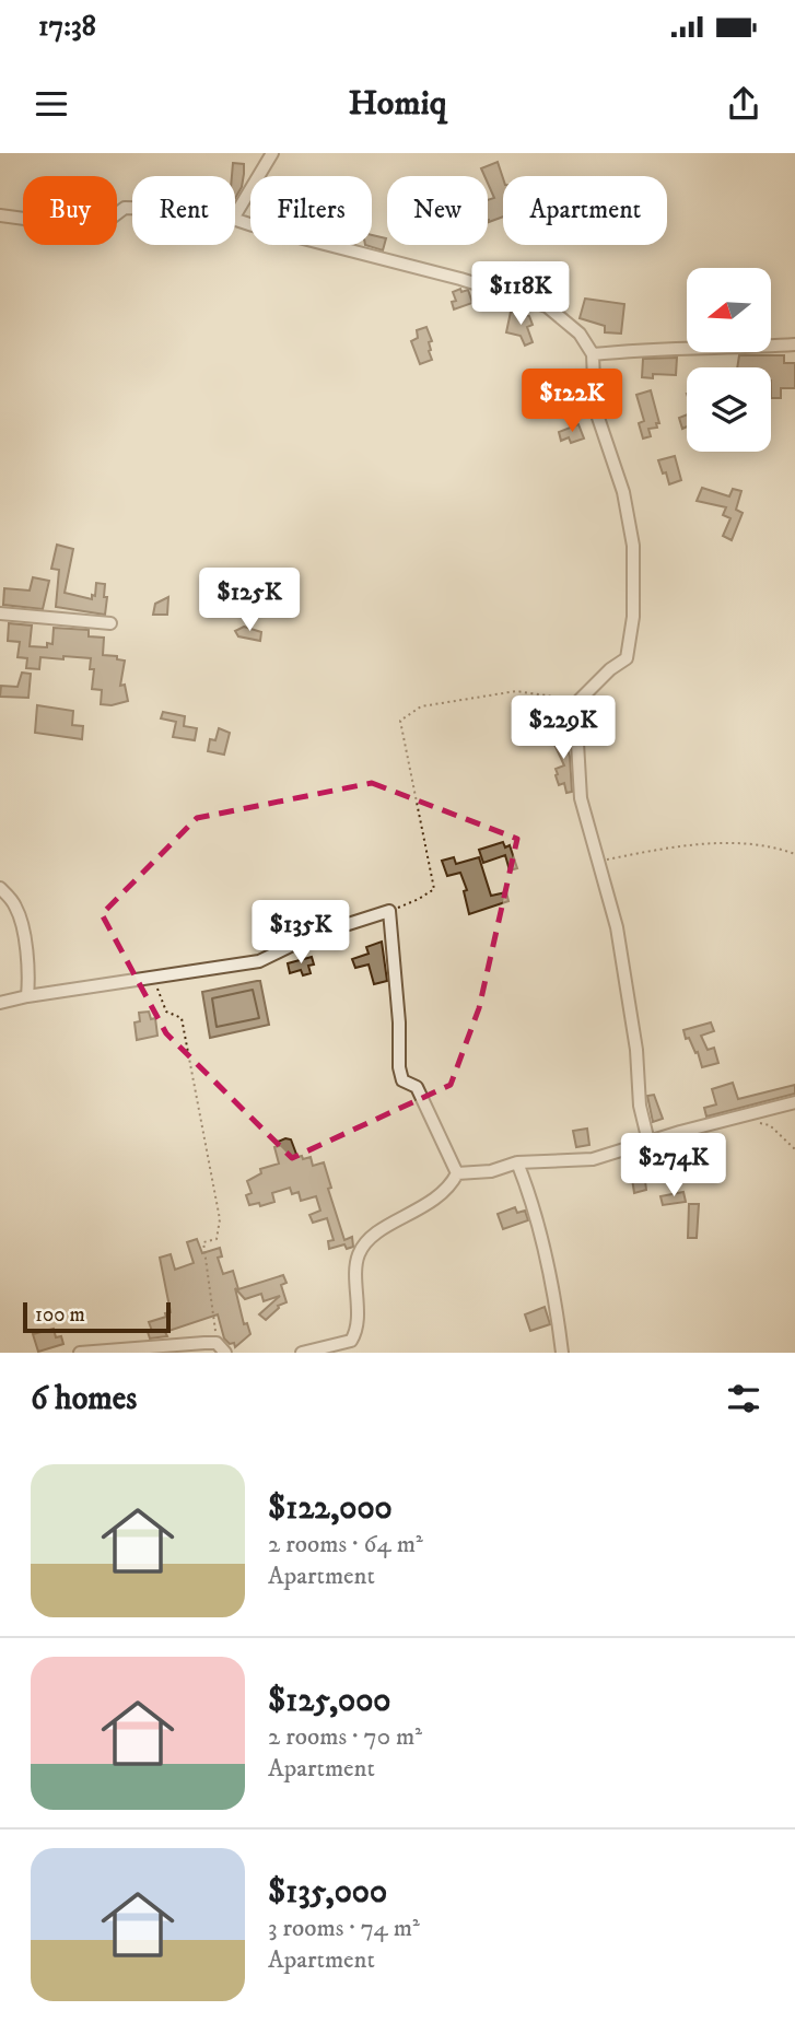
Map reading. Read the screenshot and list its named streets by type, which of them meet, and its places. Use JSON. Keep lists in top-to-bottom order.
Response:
{
  "scale_bar": "100 m",
  "north": "left",
  "page": {
    "status": "17:38",
    "header": "Homiq",
    "chip": [
      "Buy",
      "Rent",
      "Filters",
      "New",
      "Apartment"
    ],
    "price": [
      "$118K",
      "$122K",
      "$125K",
      "$229K",
      "$135K",
      "$274K"
    ],
    "scale": "100 m",
    "heading": "6 homes",
    "list": [
      {
        "name": "$122,000",
        "note": "2 rooms · 64 m² · Apartment"
      },
      {
        "name": "$125,000",
        "note": "2 rooms · 70 m² · Apartment"
      },
      {
        "name": "$135,000",
        "note": "3 rooms · 74 m² · Apartment"
      }
    ]
  }
}
